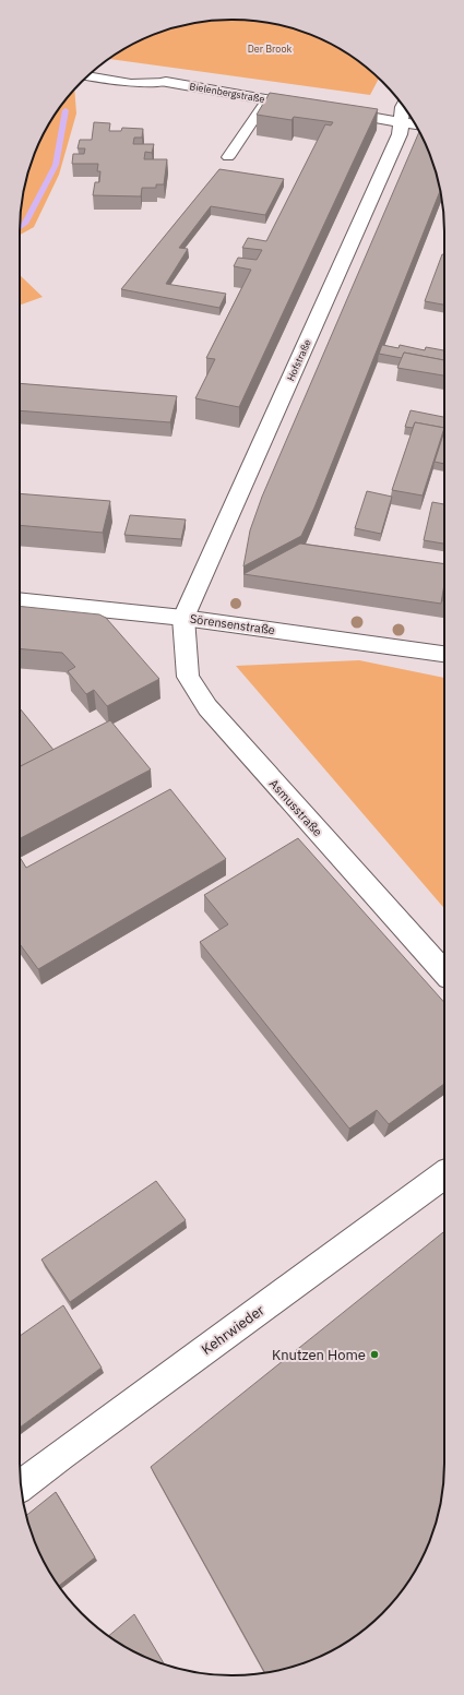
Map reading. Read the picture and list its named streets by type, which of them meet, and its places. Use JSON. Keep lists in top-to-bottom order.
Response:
{
  "streets": {
    "street": [
      "Bielenbergstraße",
      "Hofstraße",
      "Sörensenstraße",
      "Asmusstraße",
      "Kehrwieder"
    ]
  },
  "crossings": [
    ["Hofstraße", "Sörensenstraße"],
    ["Hofstraße", "Asmusstraße"],
    ["Sörensenstraße", "Asmusstraße"]
  ],
  "parks": ["Der Brook"],
  "places": ["Knutzen Home"]
}
